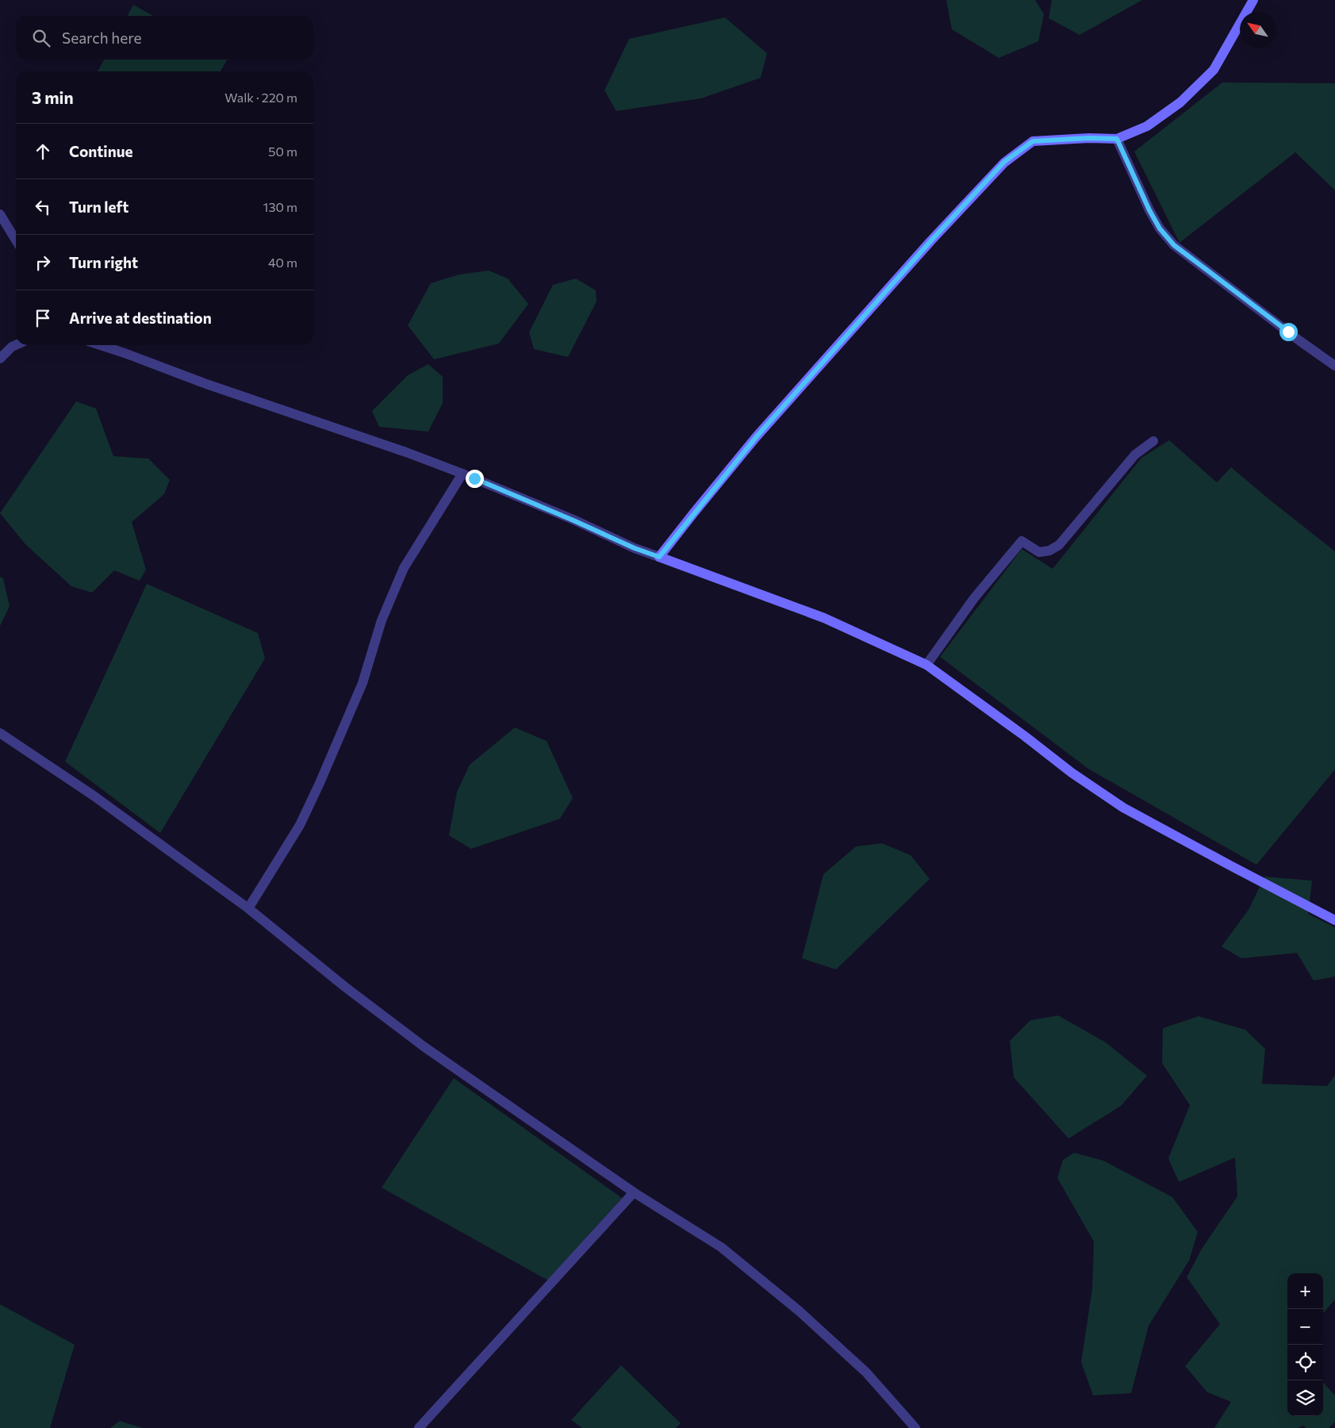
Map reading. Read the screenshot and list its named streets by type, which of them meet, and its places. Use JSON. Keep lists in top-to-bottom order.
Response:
{
  "north": "top left",
  "page": {
    "search": "Search here",
    "heading": ["3 min", "Walk · 220 m"],
    "list": [
      ["Continue", "50 m"],
      ["Turn left", "130 m"],
      ["Turn right", "40 m"],
      "Arrive at destination"
    ],
    "map_buttons": ["+", "−"]
  }
}
